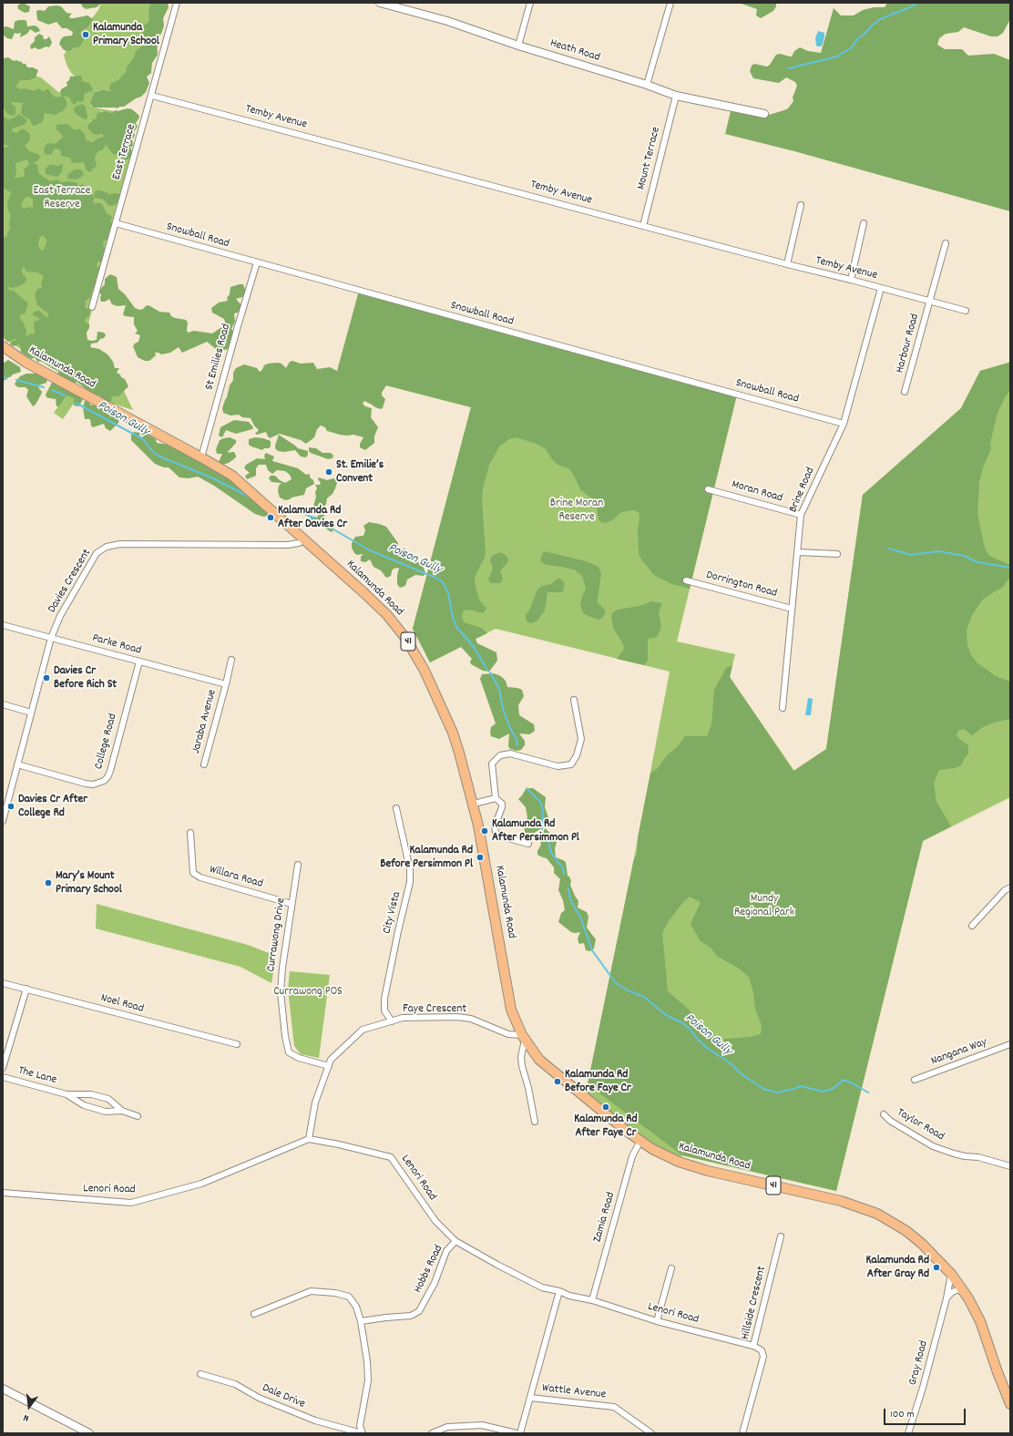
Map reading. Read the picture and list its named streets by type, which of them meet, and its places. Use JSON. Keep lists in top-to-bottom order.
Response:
{
  "streets": {
    "main road": ["Kalamunda Road", "41"],
    "street": [
      "Heath Road",
      "Temby Avenue",
      "East Terrace",
      "Mount Terrace",
      "Snowball Road",
      "Harbour Road",
      "St Emilies Road",
      "Brine Road",
      "Moran Road",
      "Davies Crescent",
      "Dorrington Road",
      "Parke Road",
      "Jaraba Avenue",
      "College Road",
      "Willara Road",
      "City Vista",
      "Currawong Drive",
      "Noel Road",
      "Faye Crescent",
      "Nangana Way",
      "The Lane",
      "Taylor Road",
      "Lenori Road",
      "Zamia Road",
      "Hobbs Road",
      "Hillside Crescent",
      "Gray Road",
      "Wattle Avenue",
      "Dale Drive"
    ]
  },
  "crossings": [
    ["Heath Road", "Mount Terrace"],
    ["Temby Avenue", "East Terrace"],
    ["Temby Avenue", "Mount Terrace"],
    ["Temby Avenue", "Harbour Road"],
    ["Temby Avenue", "Brine Road"],
    ["East Terrace", "Snowball Road"],
    ["Snowball Road", "St Emilies Road"],
    ["Snowball Road", "Brine Road"],
    ["St Emilies Road", "Kalamunda Road"],
    ["Kalamunda Road", "Davies Crescent"],
    ["Kalamunda Road", "Faye Crescent"],
    ["Kalamunda Road", "Zamia Road"],
    ["Kalamunda Road", "Gray Road"],
    ["Brine Road", "Moran Road"],
    ["Brine Road", "Dorrington Road"],
    ["Davies Crescent", "Parke Road"],
    ["Davies Crescent", "College Road"],
    ["Parke Road", "Jaraba Avenue"],
    ["Parke Road", "College Road"],
    ["Willara Road", "Currawong Drive"],
    ["City Vista", "Faye Crescent"],
    ["Currawong Drive", "Faye Crescent"],
    ["Faye Crescent", "Lenori Road"],
    ["Lenori Road", "Zamia Road"],
    ["Lenori Road", "Hobbs Road"],
    ["Lenori Road", "Hillside Crescent"]
  ],
  "water": ["Poison Gully"],
  "parks": [
    "East Terrace Reserve",
    "Brine Moran Reserve",
    "Mundy Regional Park",
    "Currawong POS"
  ],
  "places": [
    "Kalamunda Primary School",
    "St. Emilie’s Convent",
    "Kalamunda Rd After Davies Cr",
    "Davies Cr Before Rich St",
    "Davies Cr After College Rd",
    "Kalamunda Rd After Persimmon Pl",
    "Kalamunda Rd Before Persimmon Pl",
    "Mary’s Mount Primary School",
    "Kalamunda Rd Before Faye Cr",
    "Kalamunda Rd After Faye Cr",
    "Kalamunda Rd After Gray Rd"
  ],
  "scale_bar": "100 m",
  "north": "bottom"
}
